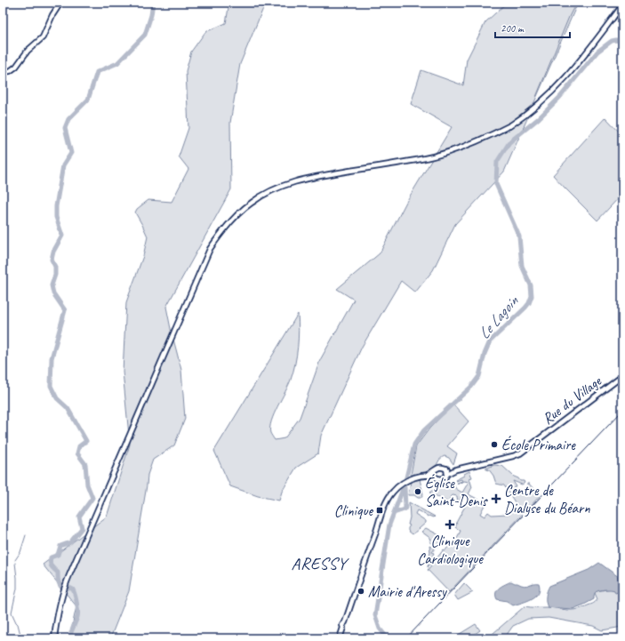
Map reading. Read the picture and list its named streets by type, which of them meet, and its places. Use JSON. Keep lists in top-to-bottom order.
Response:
{
  "streets": {
    "main road": ["Rue du Village"]
  },
  "districts": ["ARESSY"],
  "water": ["Le Lagoin"],
  "places": {
    "other": ["École Primaire", "Église Saint-Denis", "Mairie d'Aressy"],
    "health": ["Centre de Dialyse du Béarn", "Clinique Cardiologique"],
    "transit": ["Clinique"]
  },
  "scale_bar": "200 m"
}
